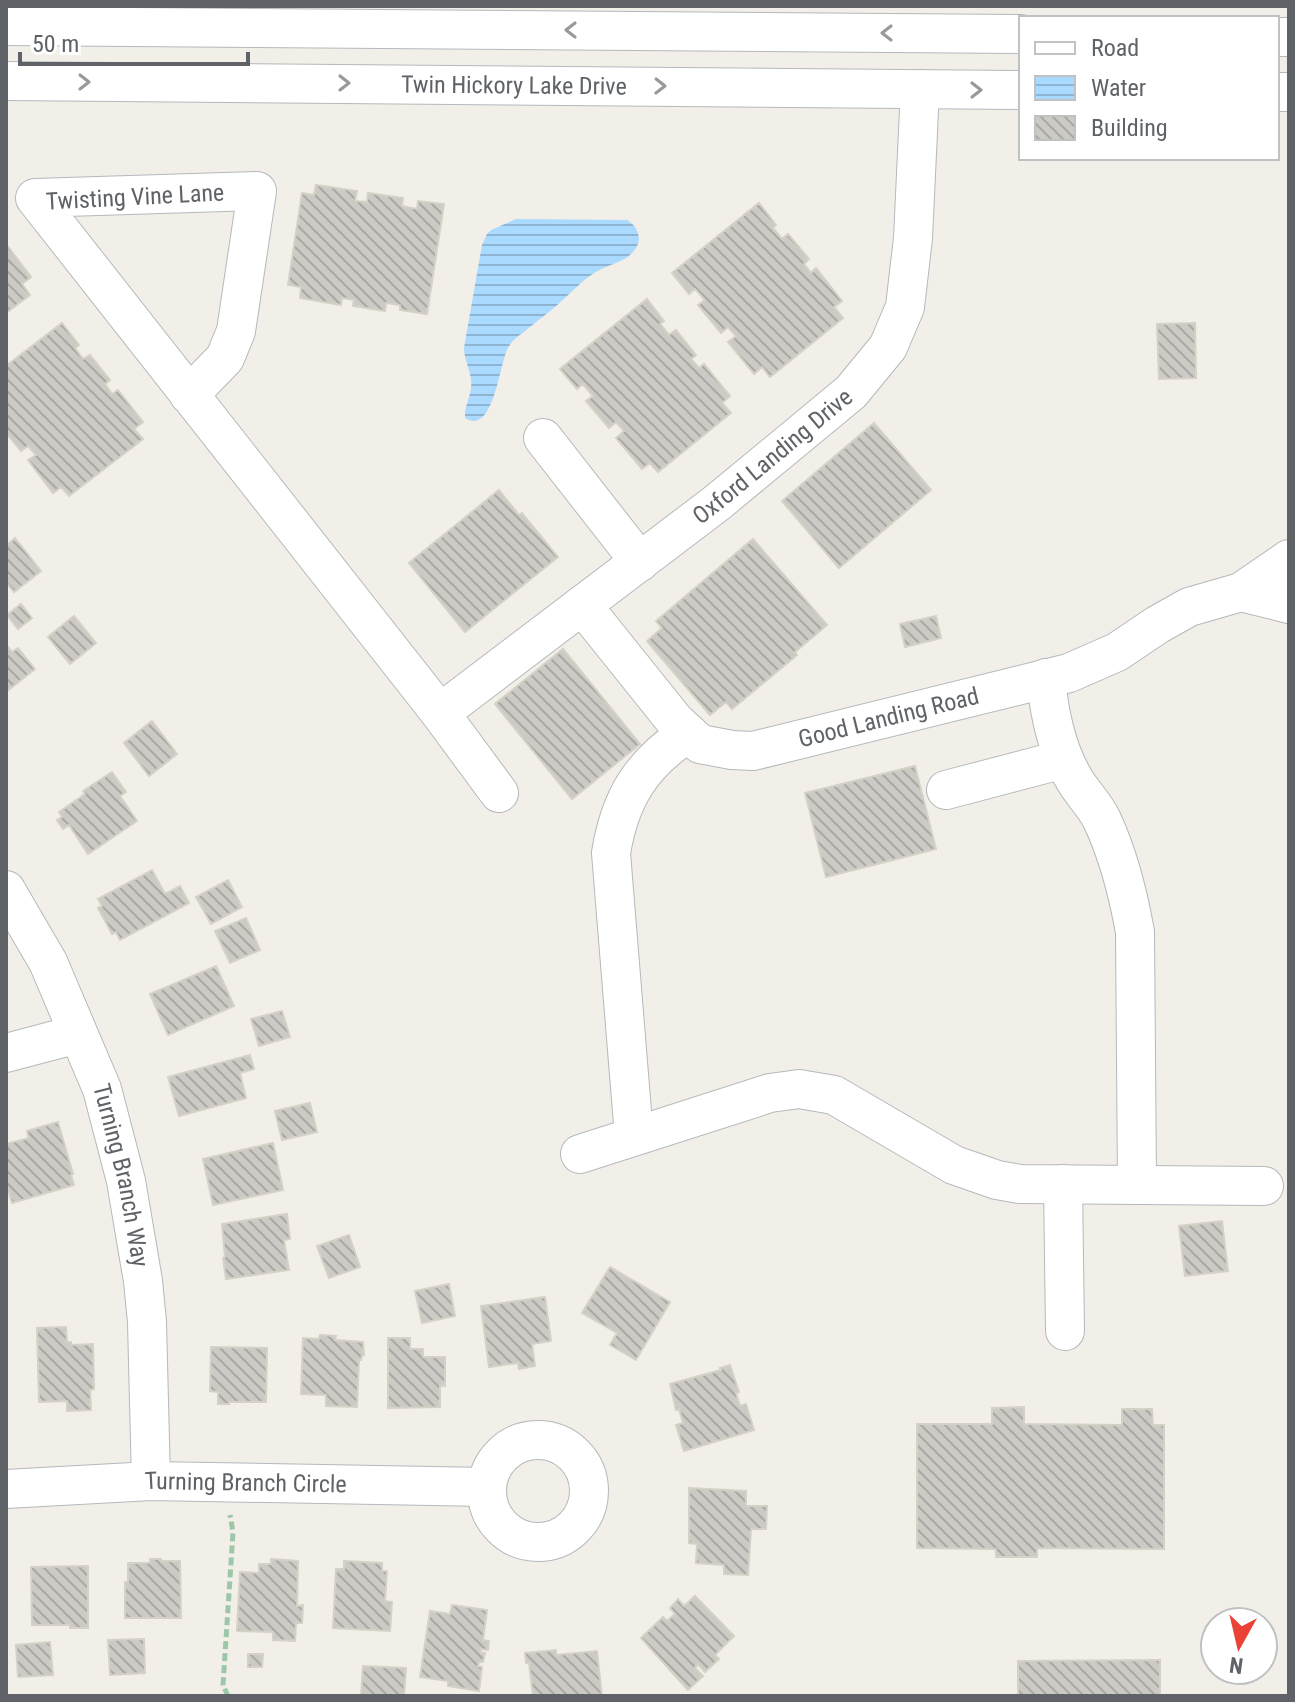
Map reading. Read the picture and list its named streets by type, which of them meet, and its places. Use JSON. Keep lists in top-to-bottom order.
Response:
{
  "streets": {
    "street": [
      "Twin Hickory Lake Drive",
      "Twisting Vine Lane",
      "Oxford Landing Drive",
      "Good Landing Road",
      "Turning Branch Way",
      "Turning Branch Circle"
    ]
  },
  "crossings": [
    ["Twin Hickory Lake Drive", "Oxford Landing Drive"],
    ["Twisting Vine Lane", "Oxford Landing Drive"],
    ["Oxford Landing Drive", "Good Landing Road"],
    ["Turning Branch Way", "Turning Branch Circle"]
  ],
  "legend": ["Road", "Water", "Building"],
  "scale_bar": "50 m",
  "north": "bottom"
}
